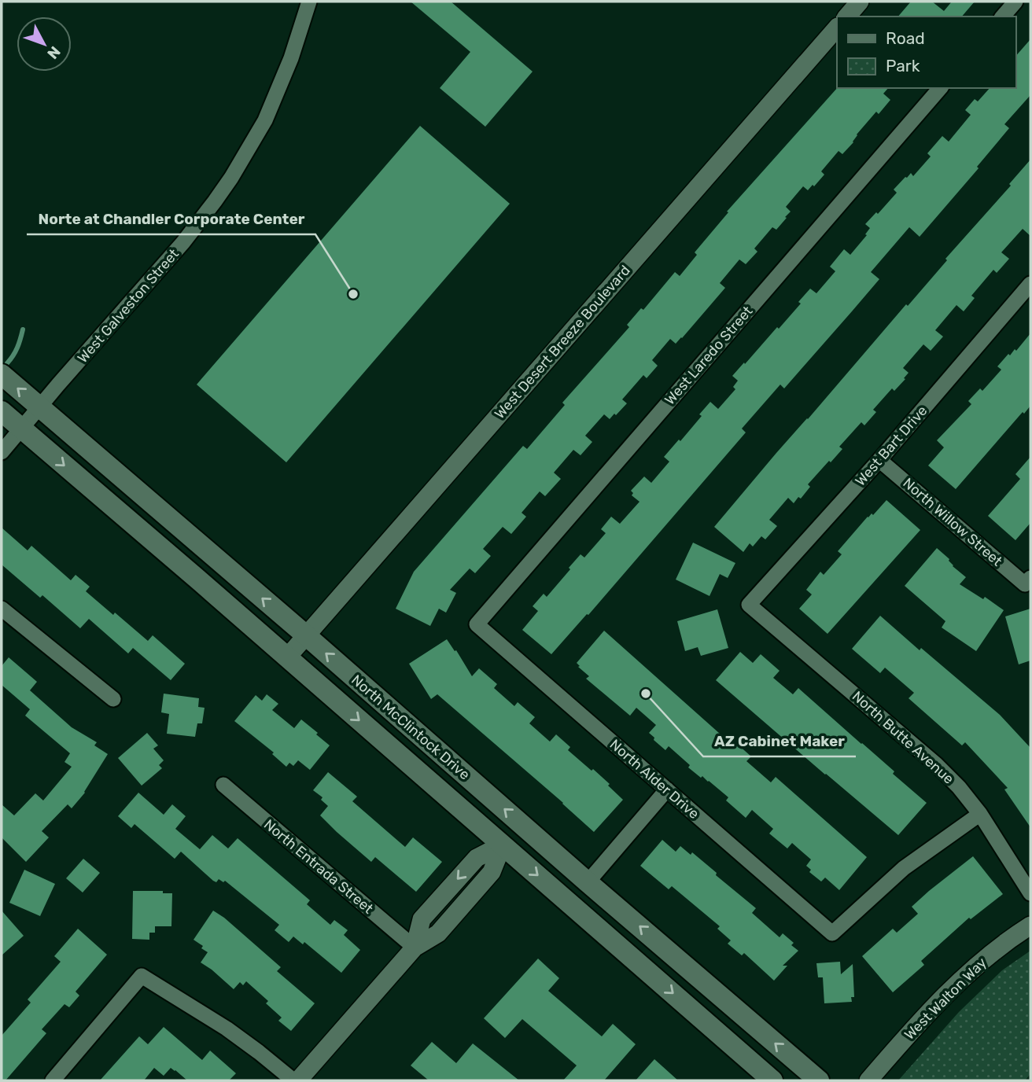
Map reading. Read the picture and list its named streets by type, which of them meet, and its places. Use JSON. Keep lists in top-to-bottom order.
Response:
{
  "streets": {
    "main road": ["North McClintock Drive"],
    "street": [
      "West Galveston Street",
      "West Desert Breeze Boulevard",
      "West Laredo Street",
      "West Bart Drive",
      "North Willow Street",
      "North Butte Avenue",
      "North Alder Drive",
      "North Entrada Street",
      "West Walton Way"
    ]
  },
  "crossings": [
    ["West Galveston Street", "North McClintock Drive"],
    ["West Desert Breeze Boulevard", "North McClintock Drive"],
    ["West Laredo Street", "North Alder Drive"],
    ["West Bart Drive", "North Willow Street"],
    ["West Bart Drive", "North Butte Avenue"],
    ["North Butte Avenue", "North Alder Drive"]
  ],
  "places": ["Norte at Chandler Corporate Center", "AZ Cabinet Maker"],
  "legend": ["Road", "Park"],
  "north": "bottom right"
}
